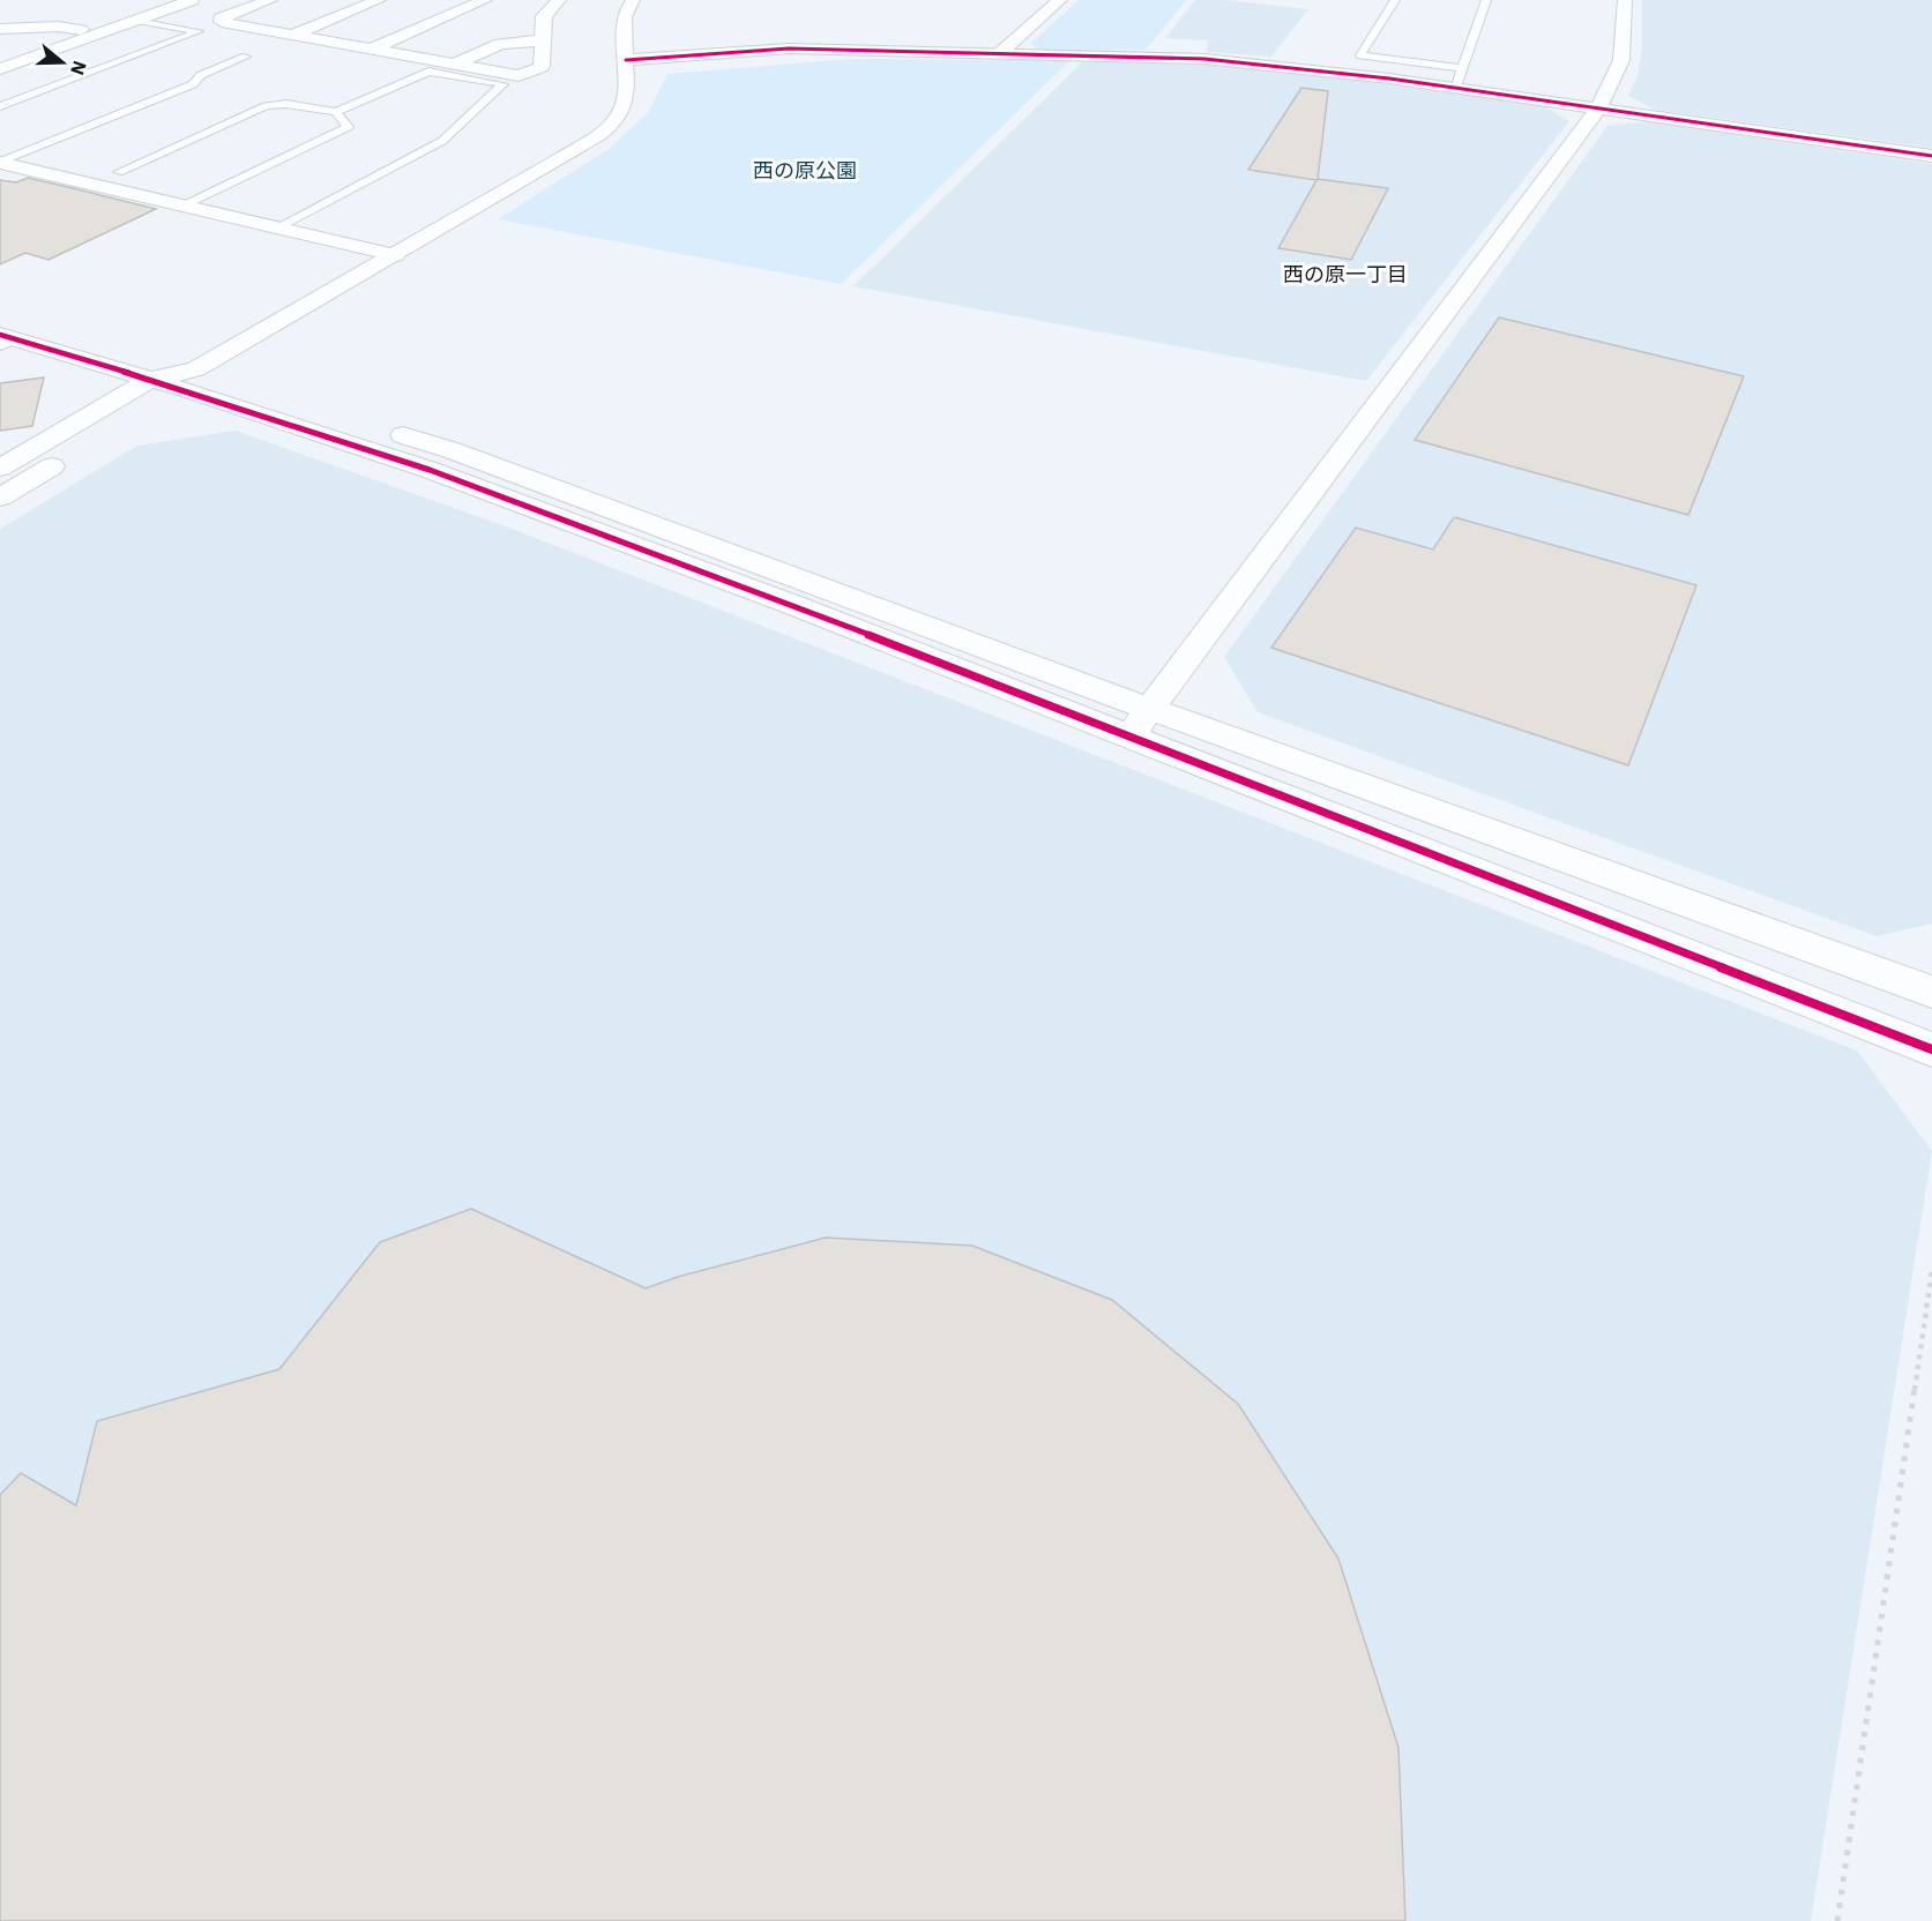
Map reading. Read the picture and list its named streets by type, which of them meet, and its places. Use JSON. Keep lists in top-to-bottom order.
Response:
{
  "districts": ["西の原一丁目"],
  "parks": ["西の原公園"],
  "north": "right"
}
